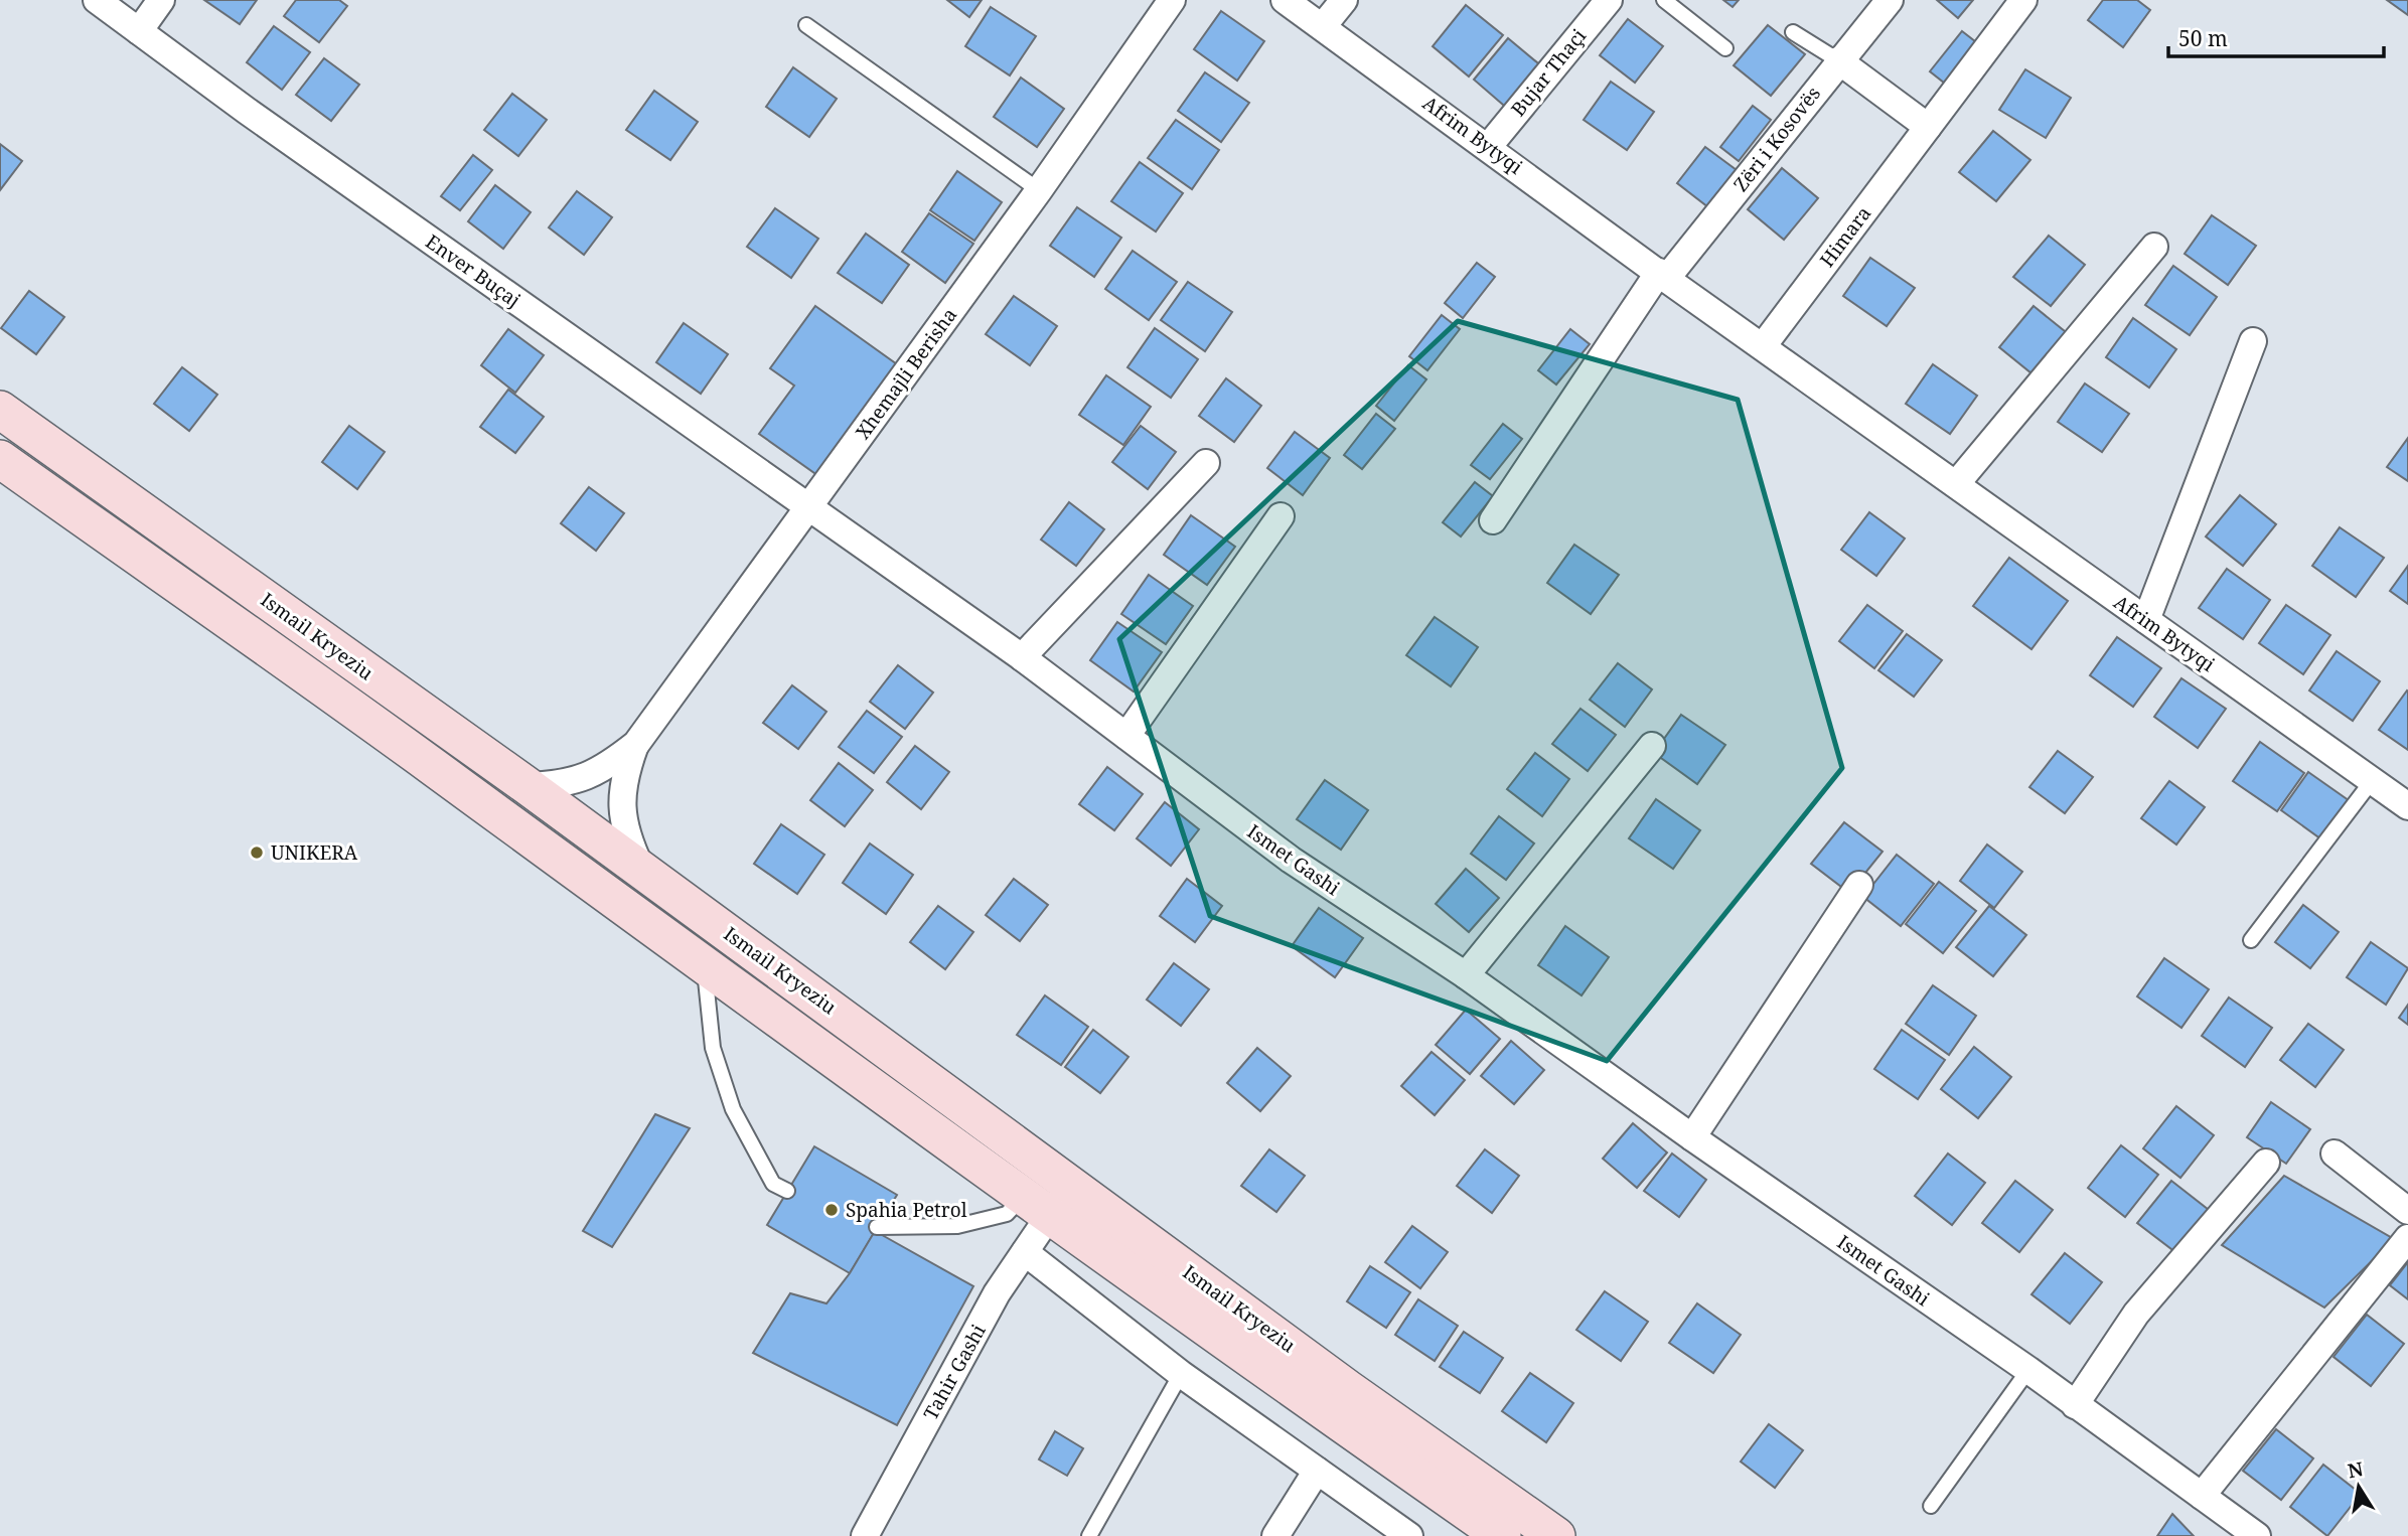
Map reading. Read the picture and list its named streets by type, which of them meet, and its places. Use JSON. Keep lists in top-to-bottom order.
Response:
{
  "streets": {
    "main road": ["Ismail Kryeziu"],
    "street": [
      "Bujar Thaçi",
      "Afrim Bytyqi",
      "Zëri i Kosovës",
      "Himara",
      "Enver Buçaj",
      "Xhemajli Berisha",
      "Ismet Gashi",
      "Tahir Gashi"
    ]
  },
  "crossings": [
    ["Bujar Thaçi", "Afrim Bytyqi"],
    ["Afrim Bytyqi", "Zëri i Kosovës"],
    ["Afrim Bytyqi", "Himara"],
    ["Enver Buçaj", "Xhemajli Berisha"],
    ["Enver Buçaj", "Ismet Gashi"],
    ["Xhemajli Berisha", "Ismail Kryeziu"],
    ["Xhemajli Berisha", "Ismet Gashi"],
    ["Ismail Kryeziu", "Tahir Gashi"]
  ],
  "places": ["UNIKERA", "Spahia Petrol"],
  "scale_bar": "50 m",
  "north": "top"
}
